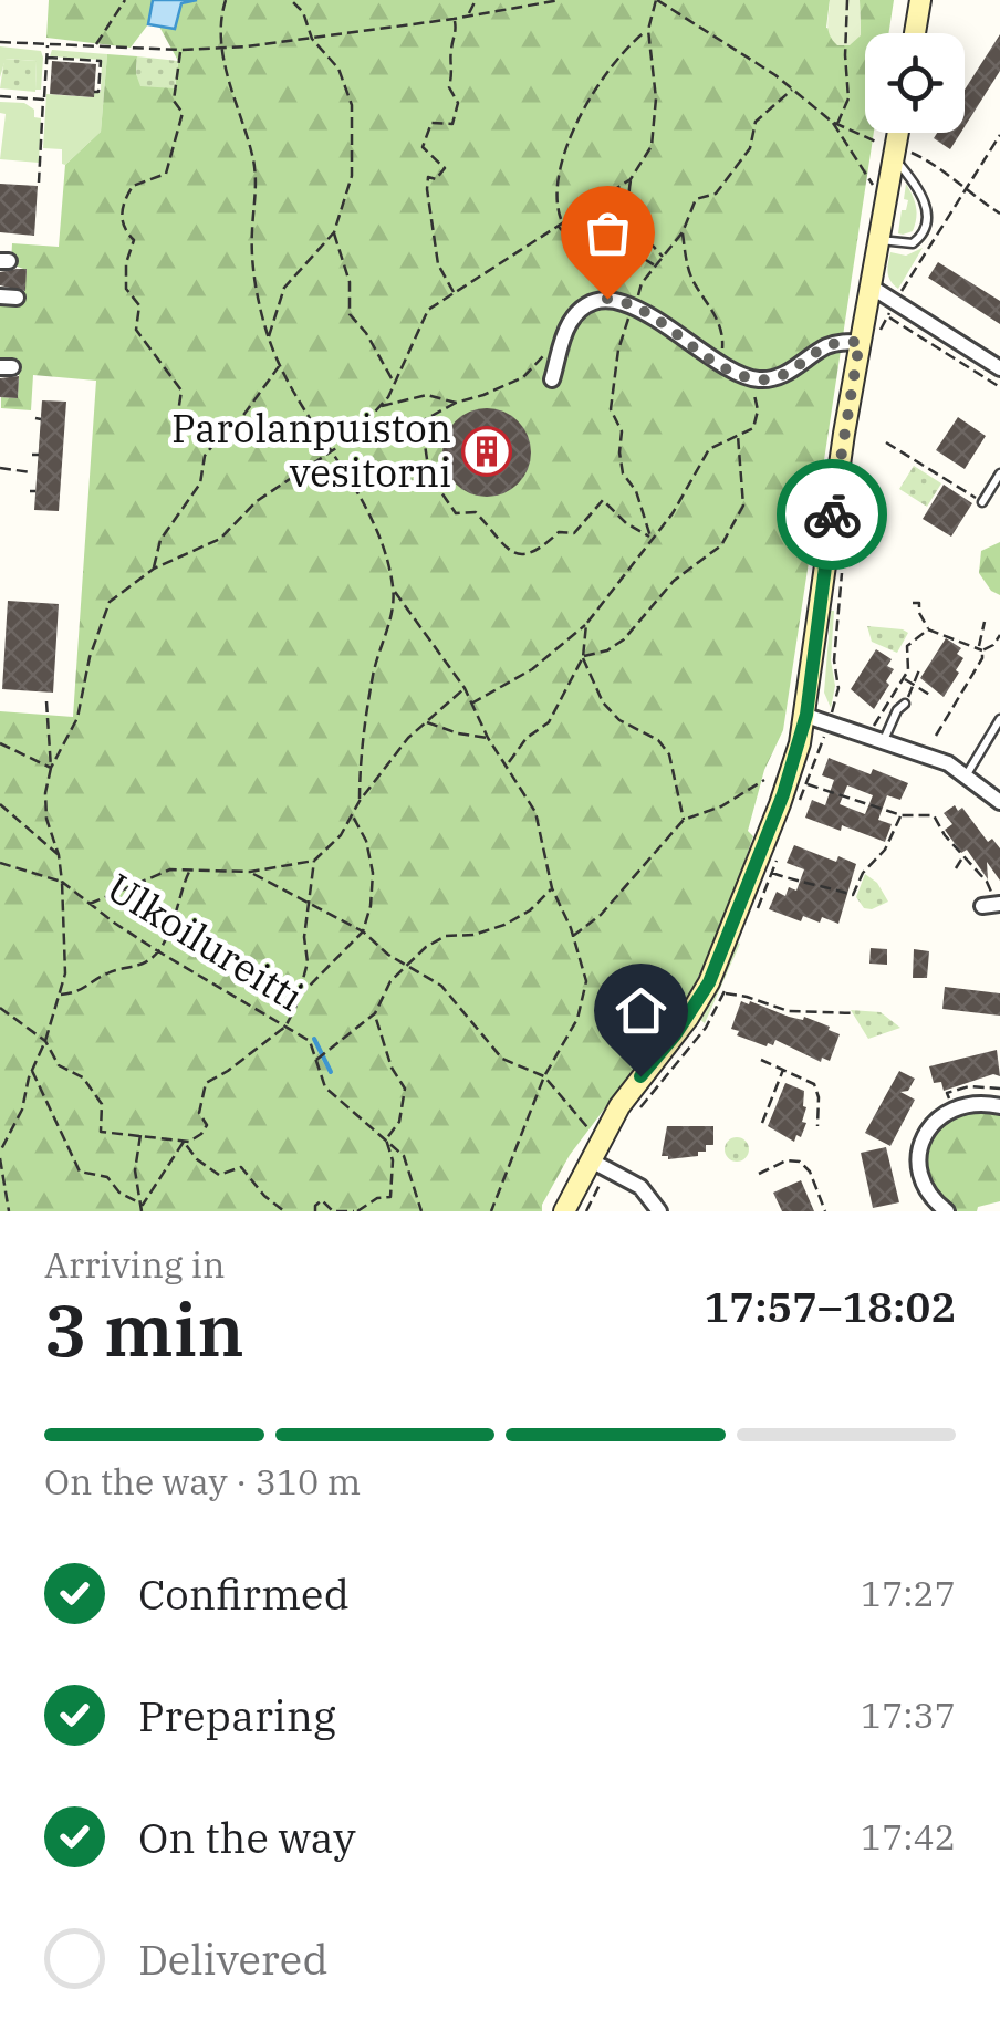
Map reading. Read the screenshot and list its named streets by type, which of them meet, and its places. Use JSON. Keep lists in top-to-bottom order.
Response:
{
  "streets": {
    "path": ["Ulkoilureitti"]
  },
  "places": {
    "building": ["Parolanpuiston vesitorni"]
  },
  "page": {
    "heading": ["3 min", "Arriving in", "17:57–18:02"],
    "bar": "On the way · 310 m",
    "list": [
      ["Confirmed", "17:27"],
      ["Preparing", "17:37"],
      ["On the way", "17:42"],
      "Delivered"
    ]
  }
}
